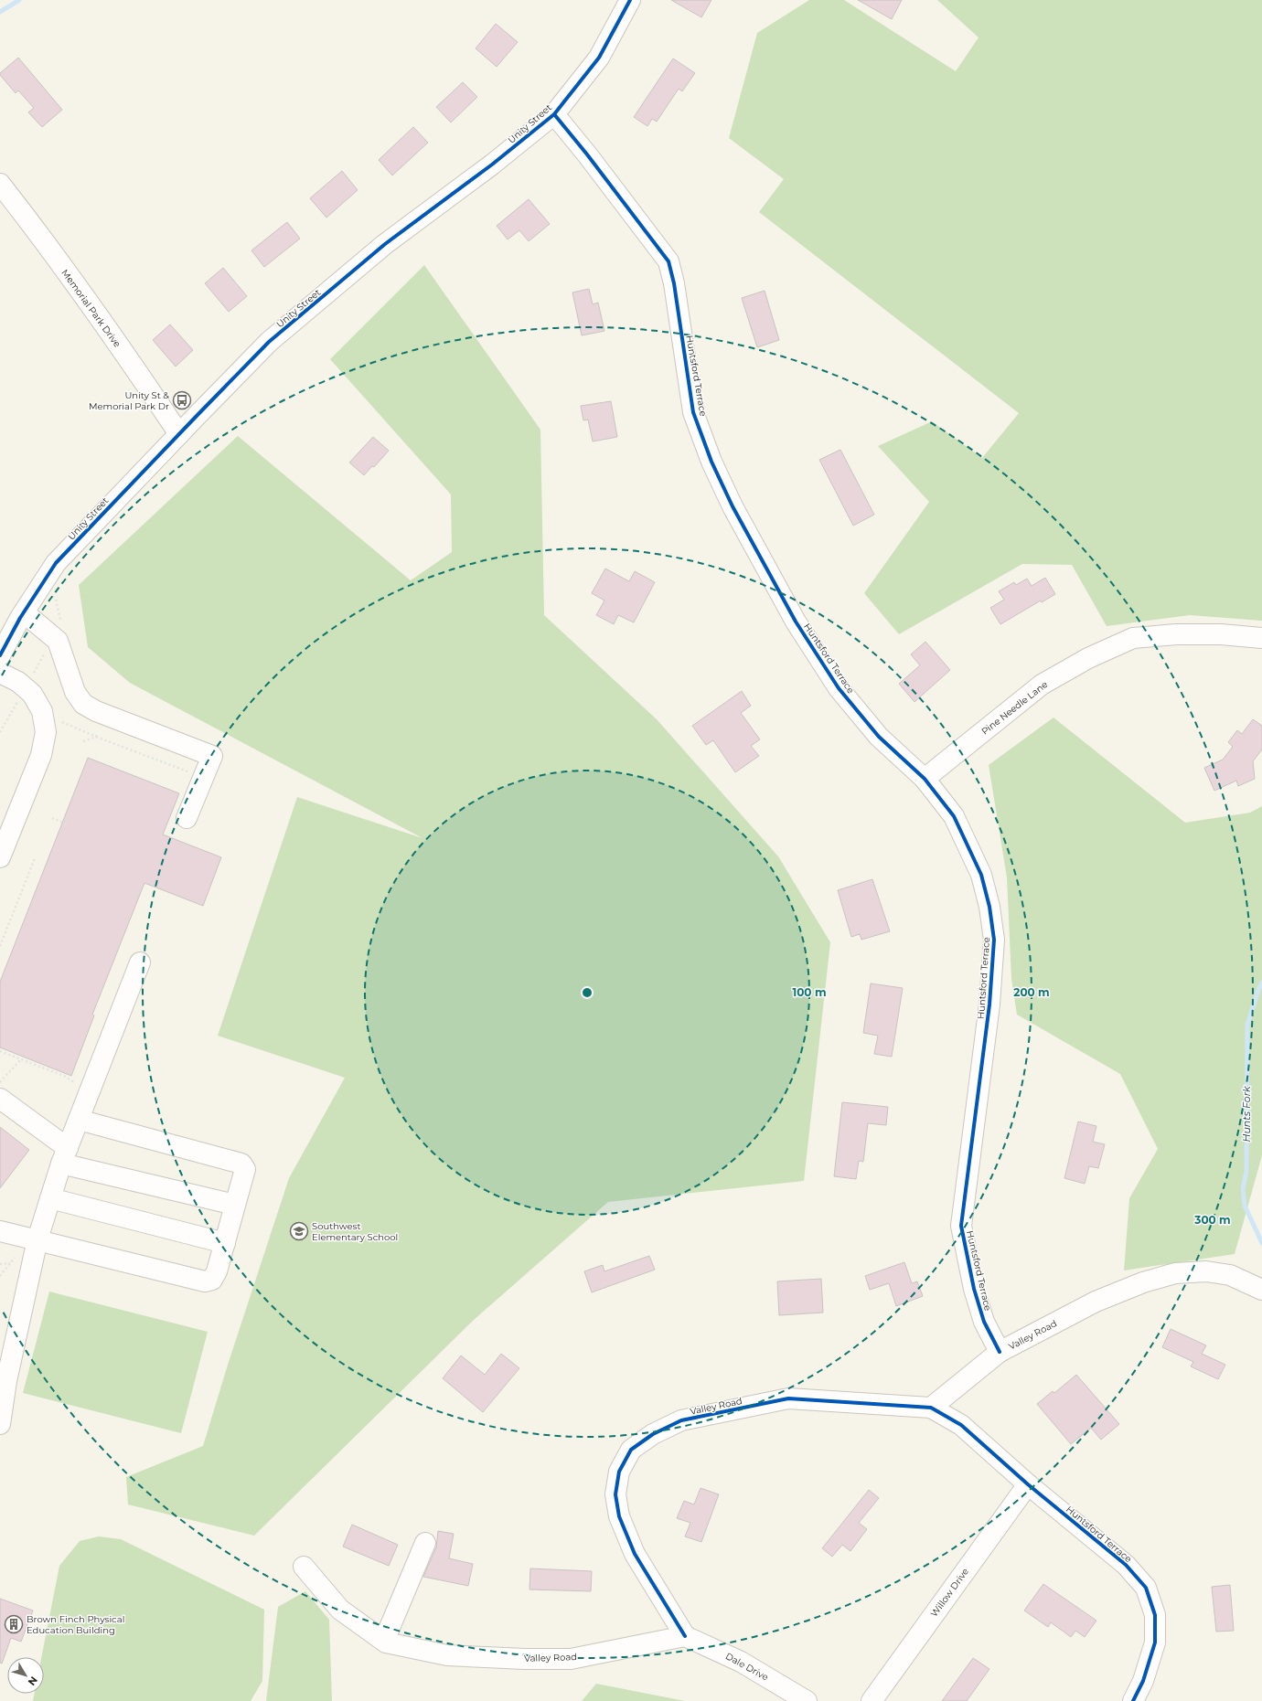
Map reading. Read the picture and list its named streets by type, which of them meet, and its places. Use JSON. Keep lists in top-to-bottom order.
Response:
{
  "streets": {
    "street": [
      "Unity Street",
      "Memorial Park Drive",
      "Huntsford Terrace",
      "Pine Needle Lane",
      "Valley Road",
      "Willow Drive",
      "Dale Drive"
    ]
  },
  "crossings": [
    ["Unity Street", "Memorial Park Drive"],
    ["Unity Street", "Huntsford Terrace"],
    ["Huntsford Terrace", "Pine Needle Lane"],
    ["Huntsford Terrace", "Valley Road"],
    ["Huntsford Terrace", "Willow Drive"],
    ["Valley Road", "Dale Drive"]
  ],
  "water": ["Hunts Fork"],
  "places": {
    "bus stop": ["Unity St & Memorial Park Dr"],
    "school or university": ["Southwest Elementary School"],
    "building": ["Brown Finch Physical Education Building"]
  },
  "north": "bottom right",
  "rings": ["100 m", "200 m", "300 m"]
}
